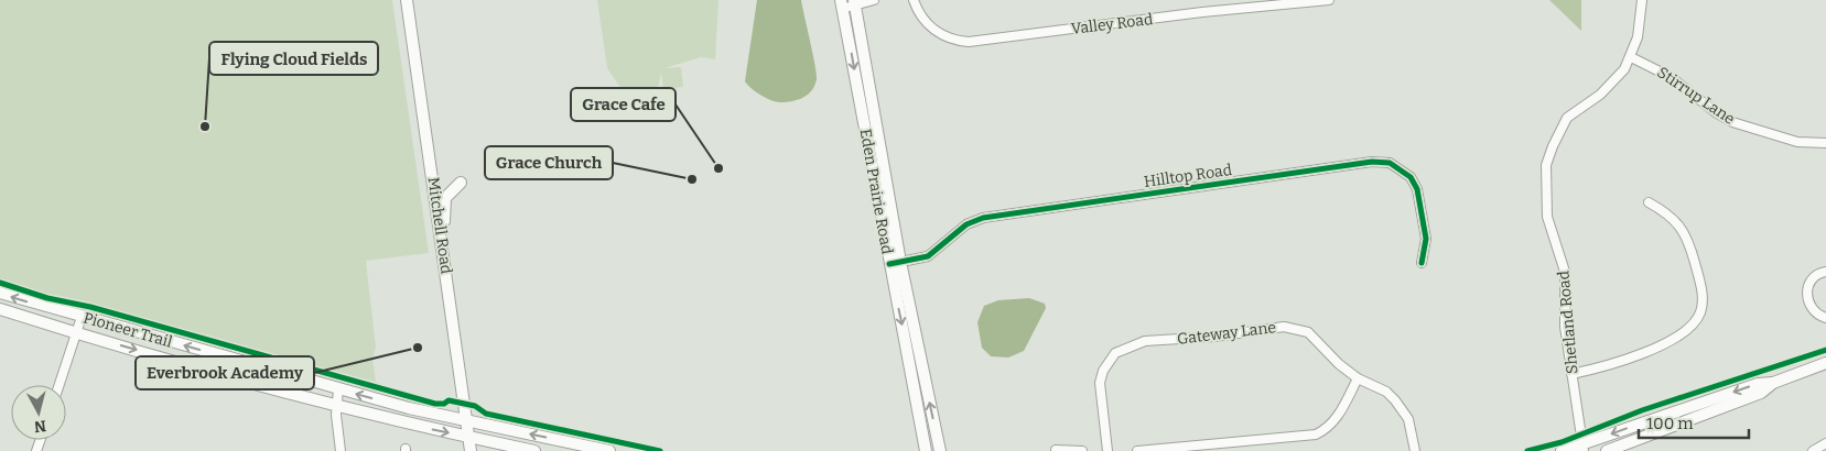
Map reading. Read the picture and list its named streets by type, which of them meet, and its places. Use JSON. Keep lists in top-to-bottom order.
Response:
{
  "streets": {
    "main road": ["Eden Prairie Road", "Mitchell Road", "Pioneer Trail"],
    "street": [
      "Valley Road",
      "Stirrup Lane",
      "Hilltop Road",
      "Shetland Road",
      "Gateway Lane"
    ]
  },
  "crossings": [
    ["Stirrup Lane", "Shetland Road"],
    ["Hilltop Road", "Eden Prairie Road"],
    ["Mitchell Road", "Pioneer Trail"]
  ],
  "places": [
    "Flying Cloud Fields",
    "Grace Cafe",
    "Grace Church",
    "Everbrook Academy"
  ],
  "scale_bar": "100 m",
  "north": "bottom"
}
